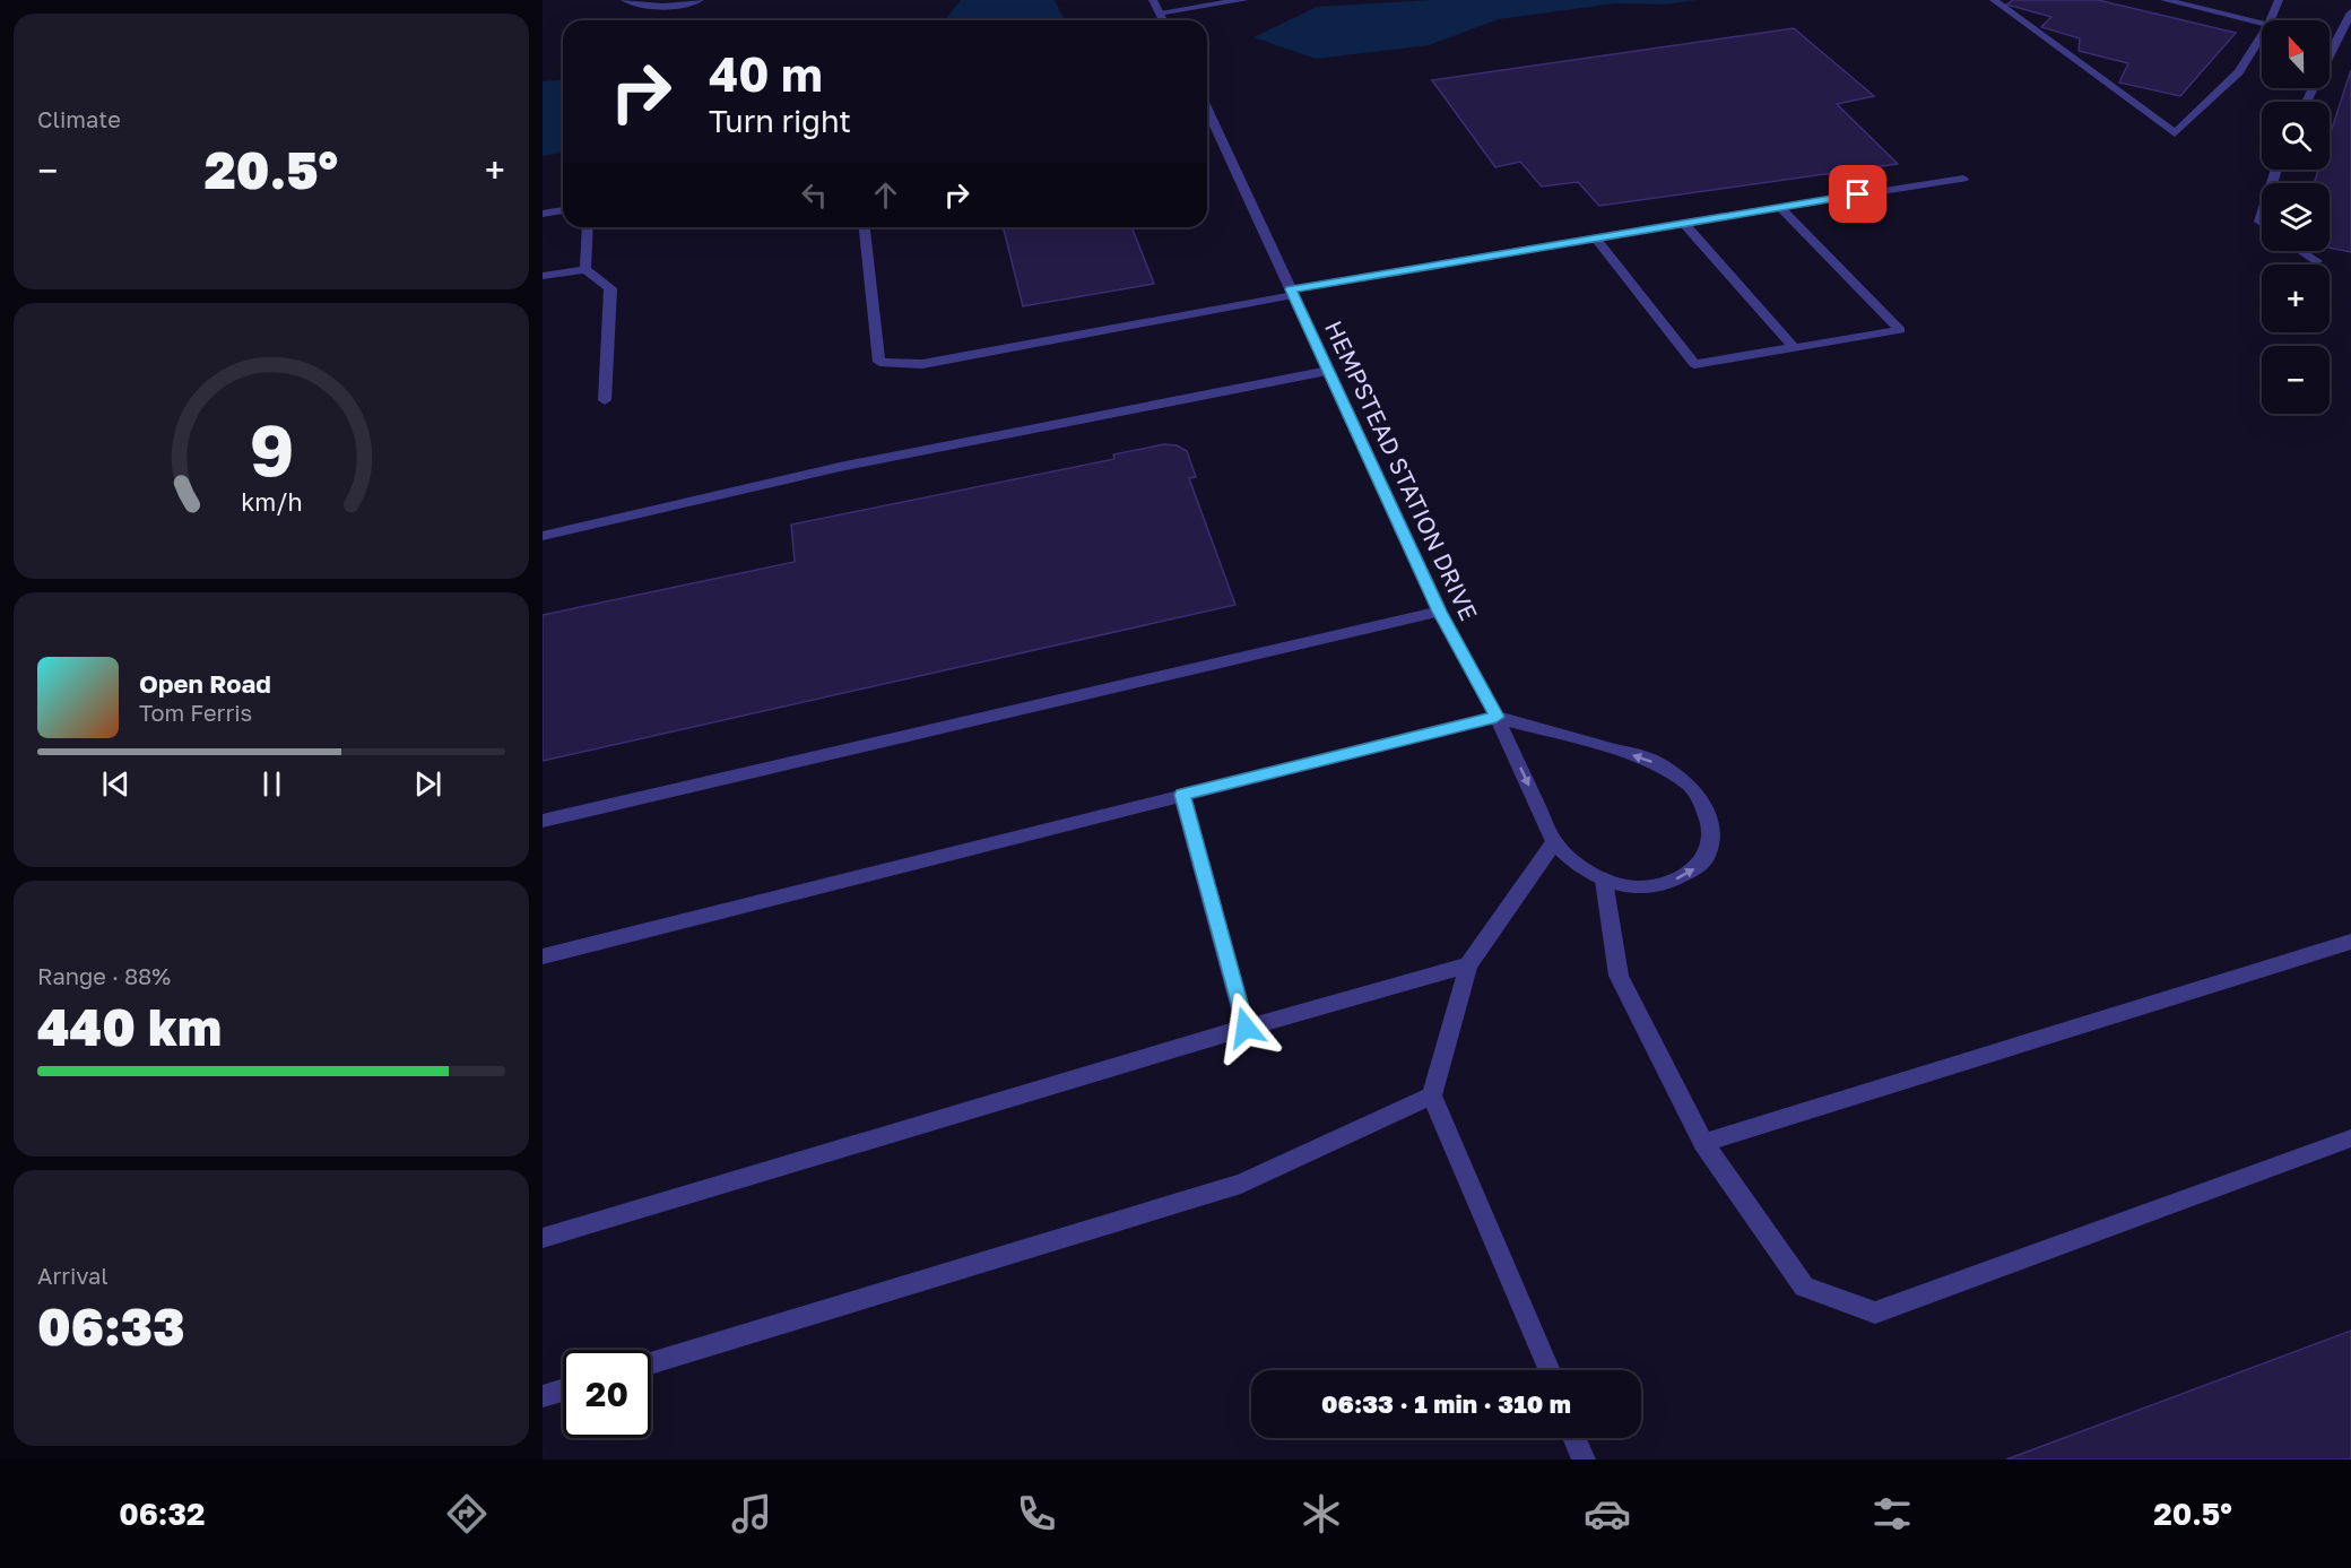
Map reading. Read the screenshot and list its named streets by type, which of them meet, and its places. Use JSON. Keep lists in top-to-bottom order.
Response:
{
  "streets": {
    "street": ["HEMPSTEAD STATION DRIVE"]
  },
  "north": "top",
  "page": {
    "tile": [
      "Climate",
      ["Range · 88%", "440 km"],
      ["Arrival", "06:33"]
    ],
    "map_buttons": ["+", "−"],
    "turn": ["40 m", "Turn right"],
    "heat": ["−", "20.5°", "+"],
    "song": ["Open Road", "Tom Ferris"],
    "limit": "20",
    "trip": "06:33 · 1 min · 310 m",
    "tabs": ["06:32", "20.5°"],
    "gauge": ["9", "km/h"]
  }
}
